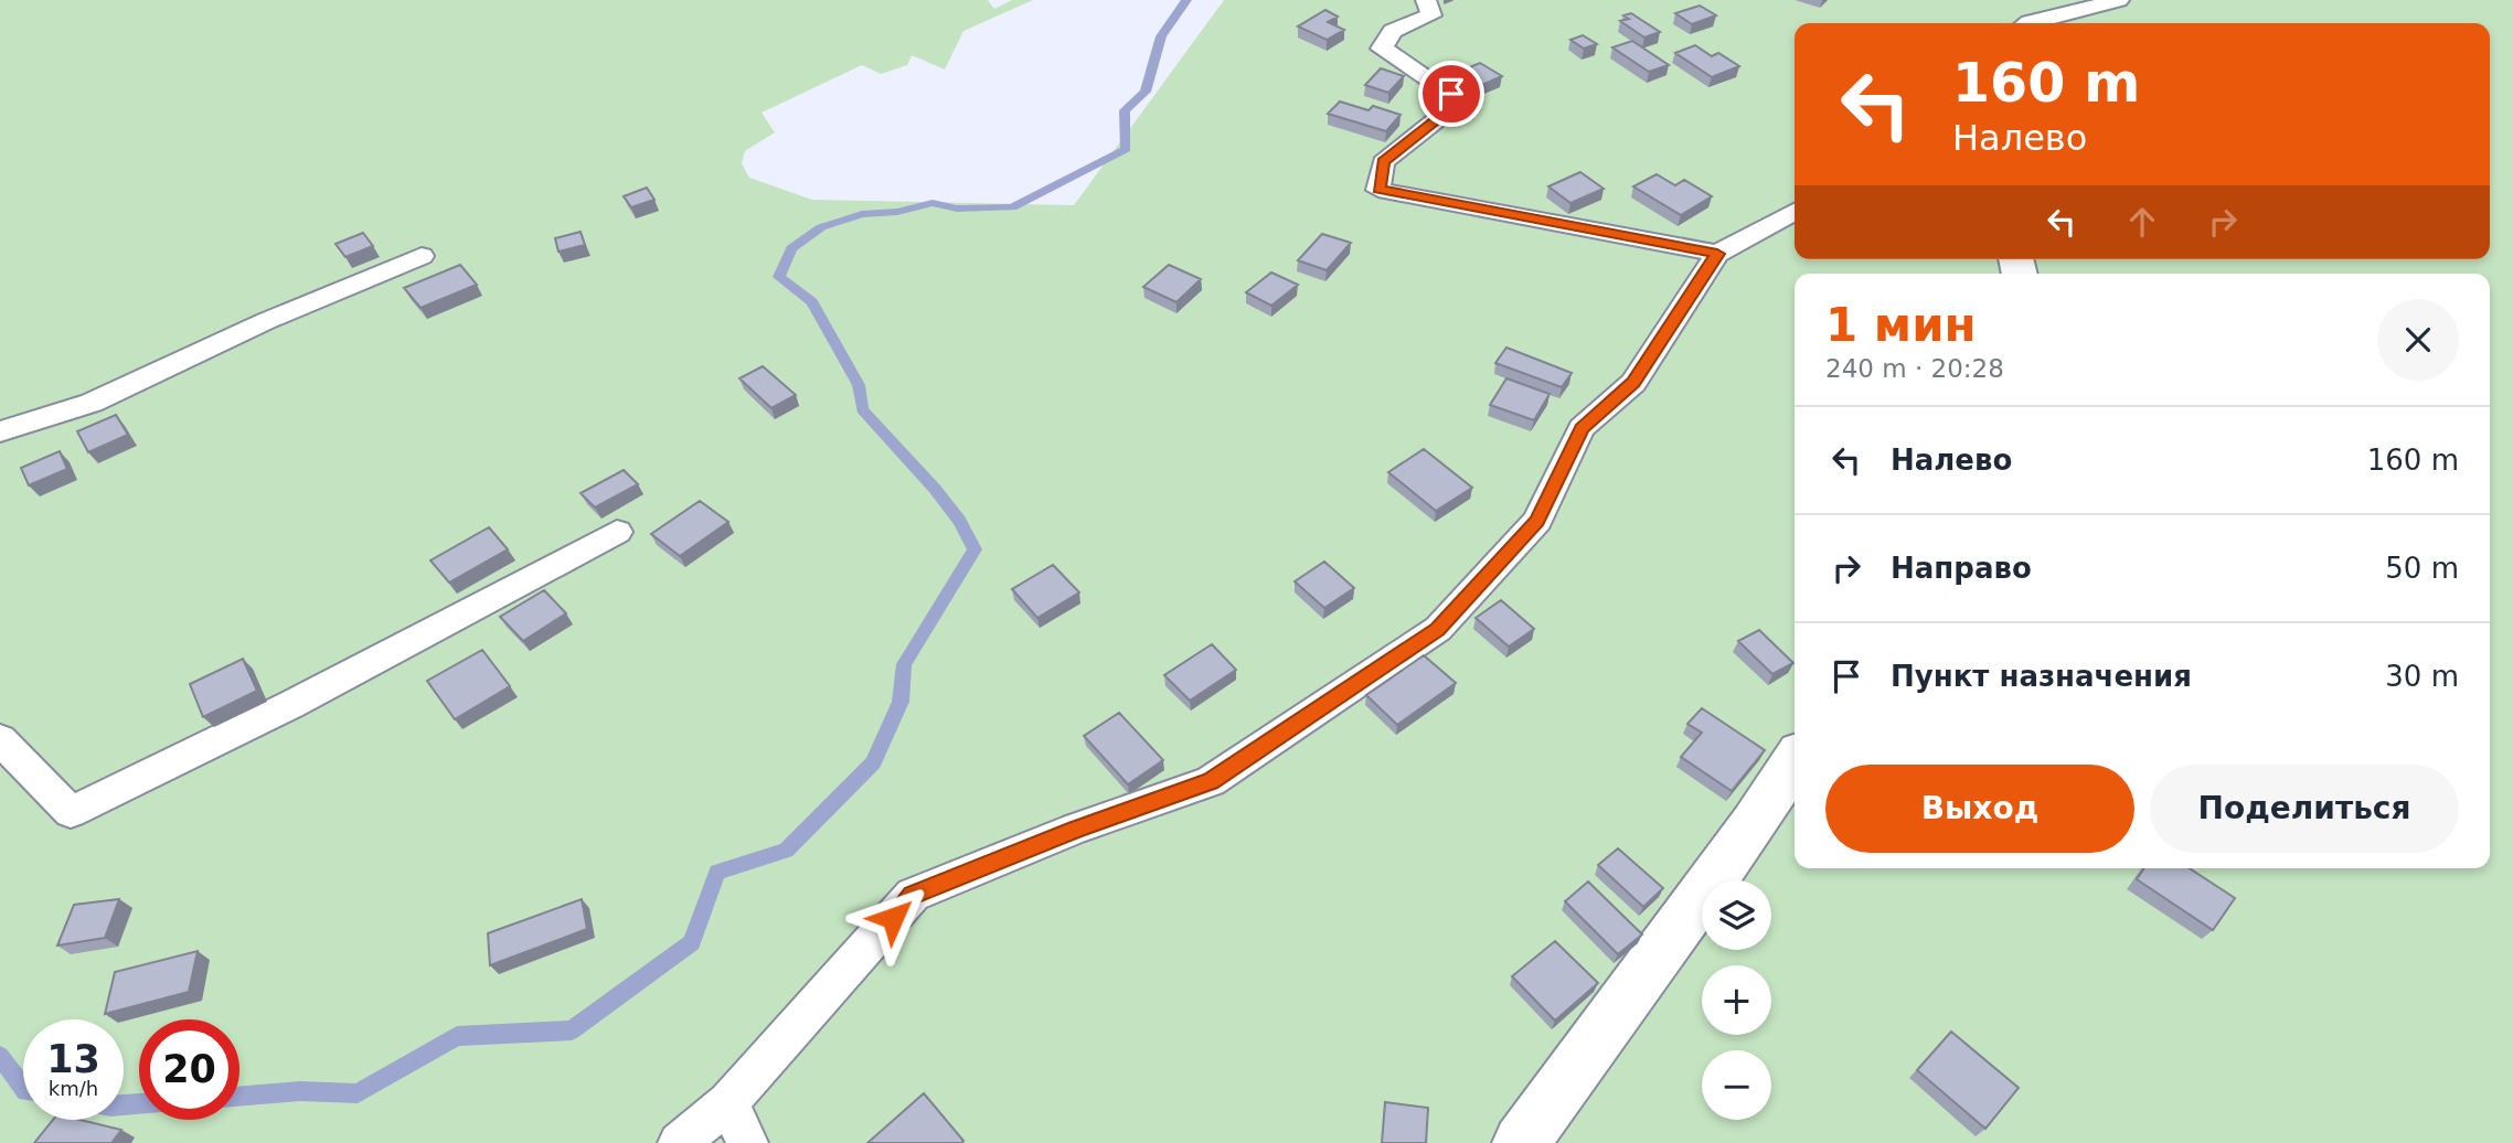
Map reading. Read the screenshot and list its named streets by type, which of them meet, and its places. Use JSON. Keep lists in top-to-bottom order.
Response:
{
  "page": {
    "turn": ["160 m", "Налево"],
    "heading": ["1 мин", "240 m · 20:28"],
    "list": [
      {
        "name": "Налево",
        "value": "160 m"
      },
      {
        "name": "Направо",
        "value": "50 m"
      },
      {
        "name": "Пункт назначения",
        "value": "30 m"
      }
    ],
    "buttons": ["Выход", "Поделиться"],
    "map_buttons": ["+", "−"],
    "speed": "13 km/h",
    "limit": "20"
  }
}
